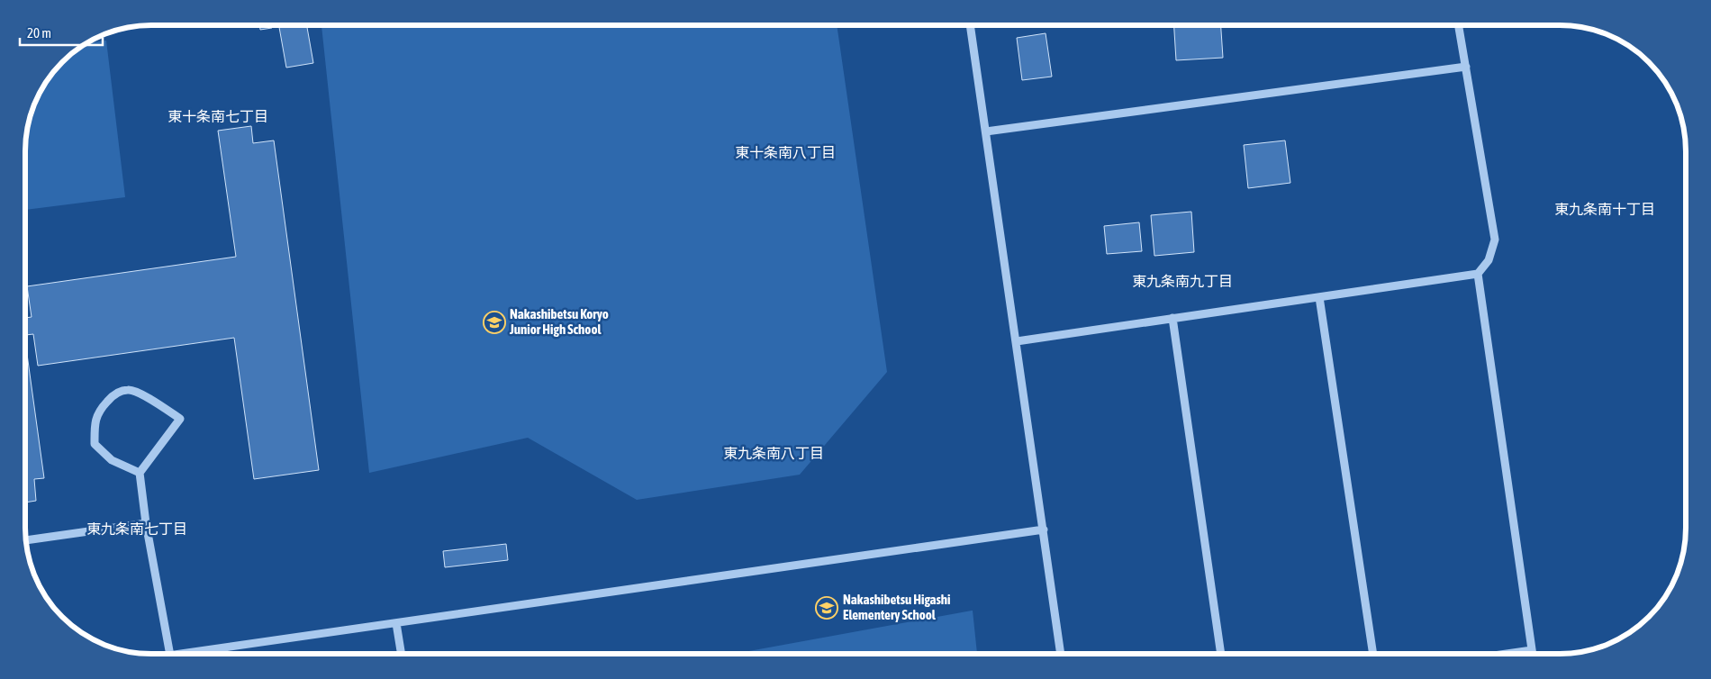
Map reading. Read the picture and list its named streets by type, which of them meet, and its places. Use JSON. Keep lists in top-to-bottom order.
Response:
{
  "districts": [
    "東十条南七丁目",
    "東十条南八丁目",
    "東九条南十丁目",
    "東九条南九丁目",
    "東九条南八丁目",
    "東九条南七丁目"
  ],
  "places": {
    "school or university": ["Nakashibetsu Koryo Junior High School", "Nakashibetsu Higashi Elementery School"]
  },
  "scale_bar": "20 m"
}
